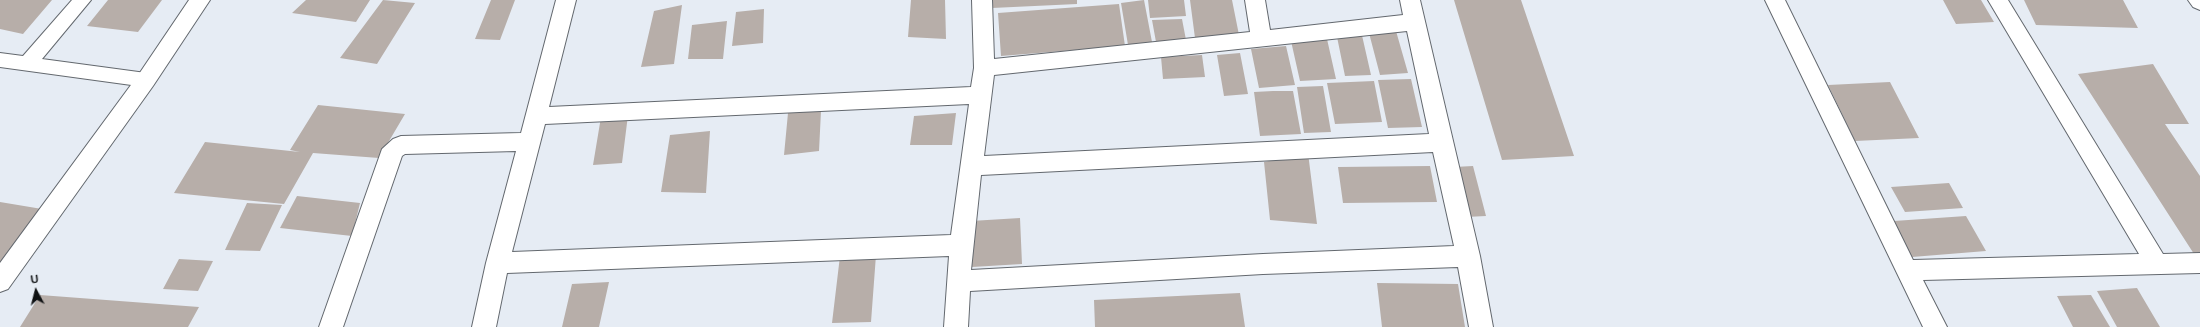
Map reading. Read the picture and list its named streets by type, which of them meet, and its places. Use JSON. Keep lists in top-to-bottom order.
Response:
{
  "north": "top"
}
